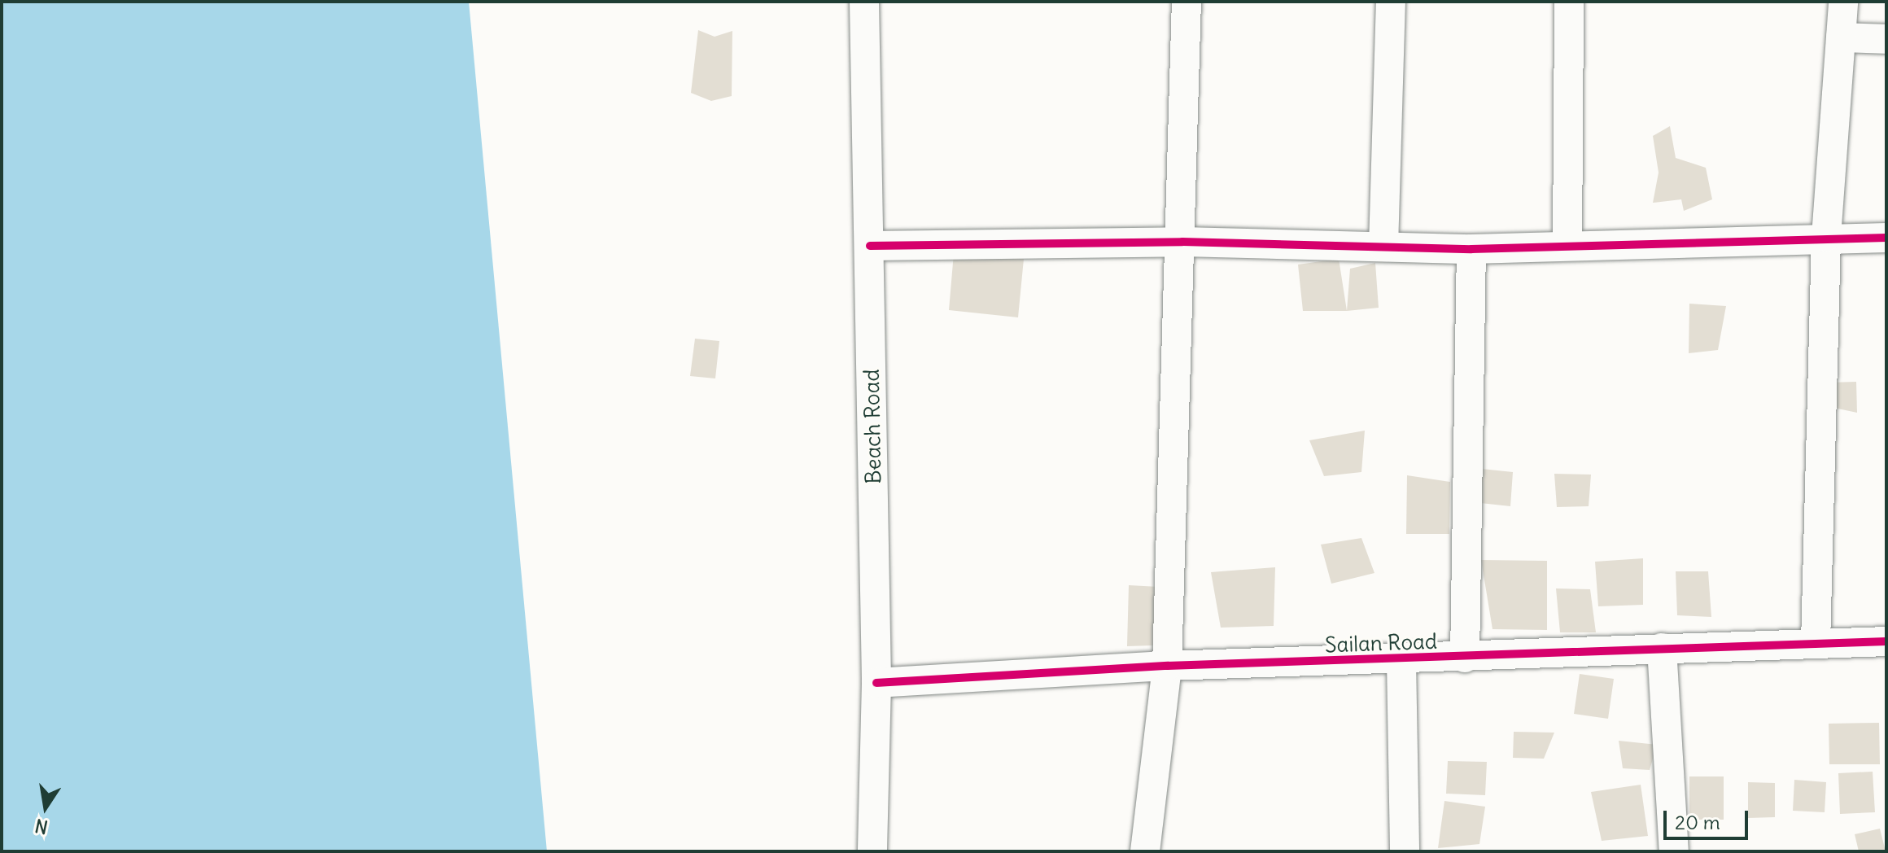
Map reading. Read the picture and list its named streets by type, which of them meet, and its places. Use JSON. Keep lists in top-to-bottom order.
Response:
{
  "streets": {
    "street": ["Beach Road", "Sailan Road"]
  },
  "crossings": [
    ["Beach Road", "Sailan Road"]
  ],
  "scale_bar": "20 m",
  "north": "bottom"
}
